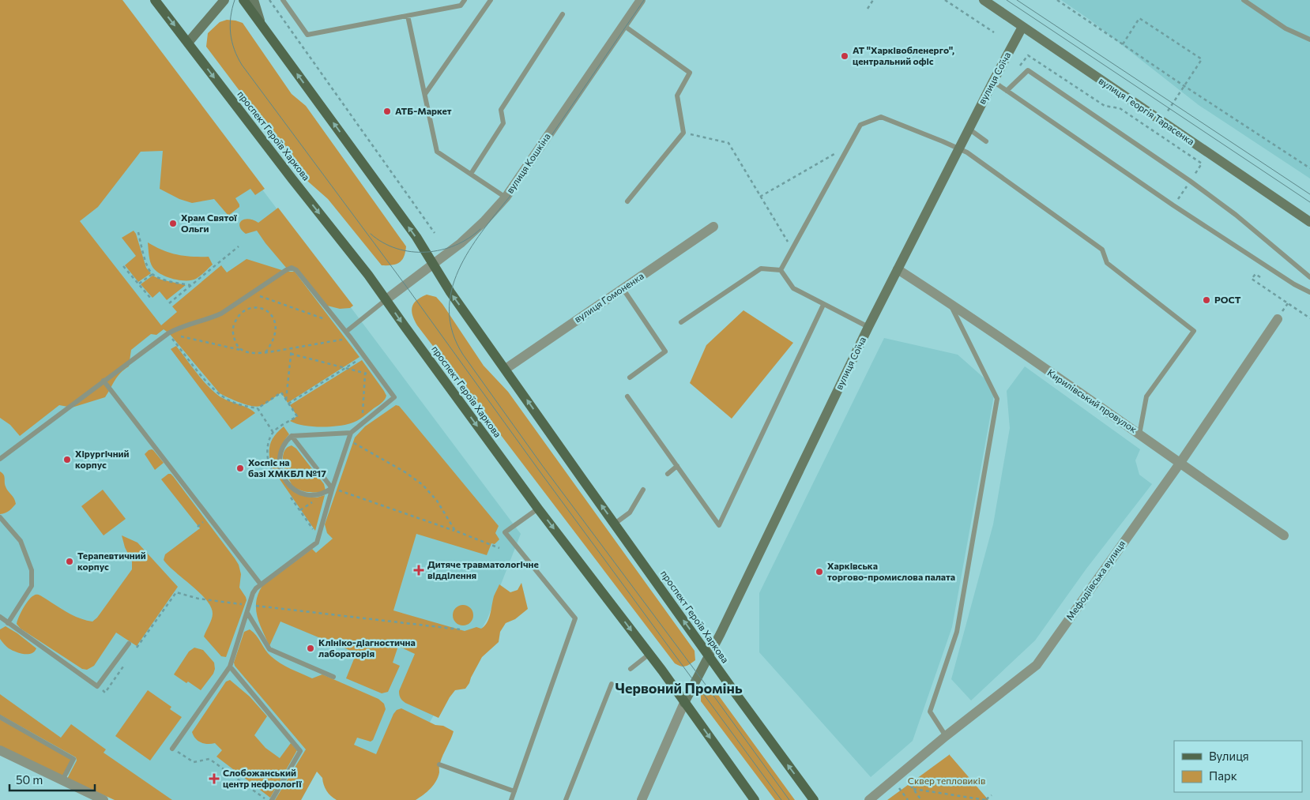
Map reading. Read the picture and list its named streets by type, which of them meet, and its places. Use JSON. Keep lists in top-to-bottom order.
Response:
{
  "streets": {
    "main road": ["проспект Героїв Харкова"],
    "street": [
      "вулиця Соїча",
      "вулиця Георгія Тарасенка",
      "вулиця Кошкіна",
      "вулиця Гомоненка",
      "Кирилівський провулок",
      "Мефодіївська вулиця"
    ]
  },
  "crossings": [
    ["вулиця Соїча", "вулиця Георгія Тарасенка"],
    ["вулиця Соїча", "проспект Героїв Харкова"],
    ["вулиця Соїча", "Кирилівський провулок"],
    ["проспект Героїв Харкова", "вулиця Кошкіна"],
    ["проспект Героїв Харкова", "вулиця Гомоненка"],
    ["Кирилівський провулок", "Мефодіївська вулиця"]
  ],
  "districts": ["Червоний Промінь"],
  "parks": ["Сквер тепловиків"],
  "places": {
    "other": [
      "АТ \"Харківобленерго\", центральний офіс",
      "АТБ-Маркет",
      "Храм Святої Ольги",
      "РОСТ",
      "Хірургічний корпус",
      "Хоспіс на базі ХМКБЛ №17",
      "Терапевтичний корпус",
      "Харківська торгово-промислова палата",
      "Клініко-діагностична лабораторія"
    ],
    "health": ["Дитяче травматологічне відділення", "Слобожанський центр нефрології"]
  },
  "legend": ["Вулиця", "Парк"],
  "scale_bar": "50 m"
}
